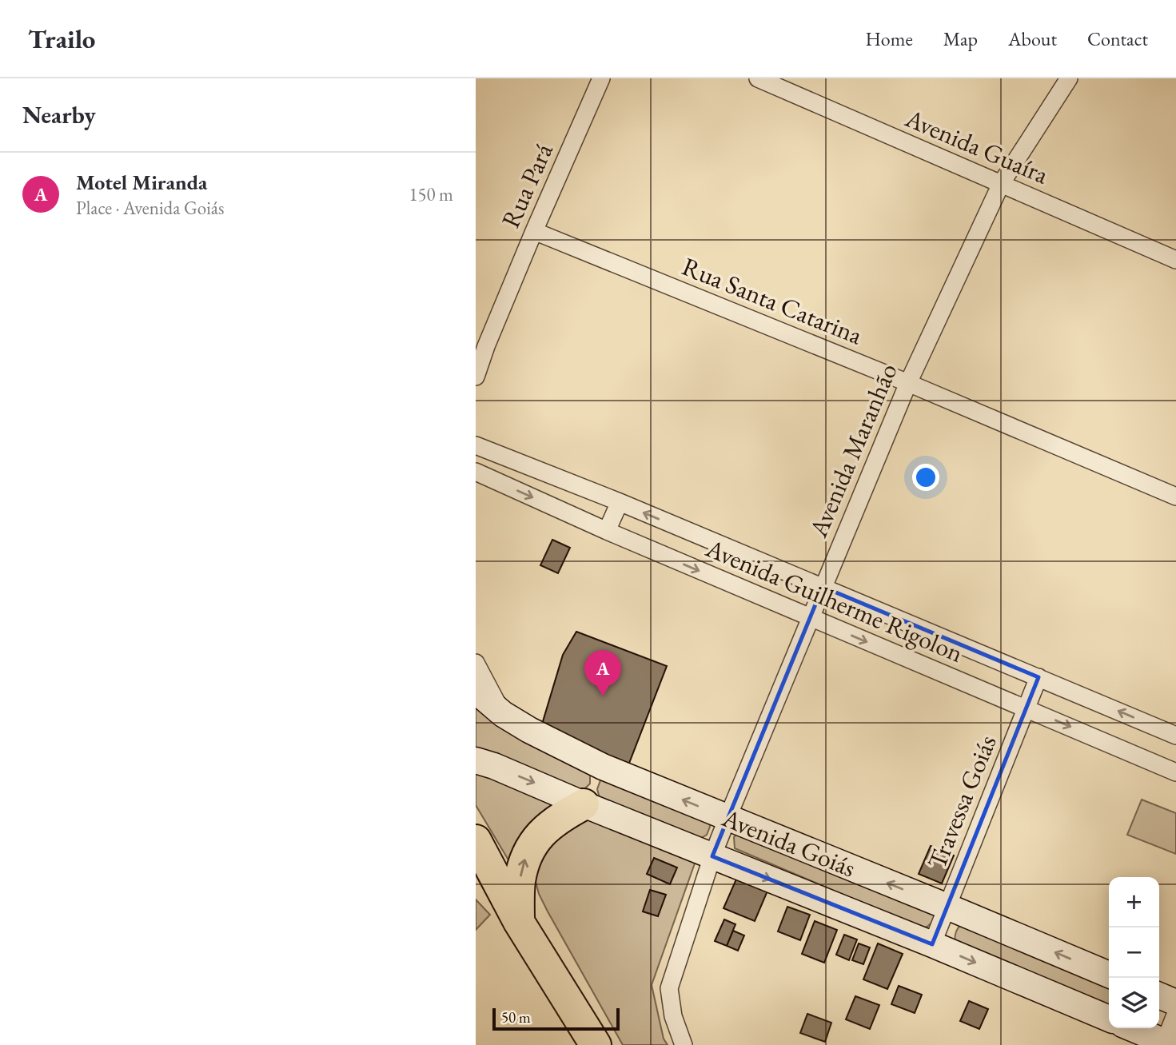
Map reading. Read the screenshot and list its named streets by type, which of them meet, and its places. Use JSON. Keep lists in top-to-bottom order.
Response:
{
  "streets": {
    "main road": ["Avenida Goiás"],
    "street": [
      "Avenida Guaíra",
      "Rua Pará",
      "Rua Santa Catarina",
      "Avenida Maranhão",
      "Avenida Guilherme Rigolon",
      "Travessa Goiás"
    ]
  },
  "crossings": [
    ["Avenida Guaíra", "Avenida Maranhão"],
    ["Rua Pará", "Rua Santa Catarina"],
    ["Rua Santa Catarina", "Avenida Maranhão"],
    ["Avenida Maranhão", "Avenida Guilherme Rigolon"],
    ["Avenida Maranhão", "Avenida Goiás"],
    ["Avenida Guilherme Rigolon", "Travessa Goiás"],
    ["Travessa Goiás", "Avenida Goiás"]
  ],
  "scale_bar": "50 m",
  "page": {
    "header": "Trailo",
    "nav": [
      "Home",
      "Map",
      "About",
      "Contact"
    ],
    "heading": "Nearby",
    "list": [
      {
        "mark": "A",
        "name": "Motel Miranda",
        "note": "Place · Avenida Goiás",
        "value": "150 m"
      }
    ],
    "pins": "A",
    "map_buttons": ["+", "−"],
    "scale": "50 m"
  }
}
